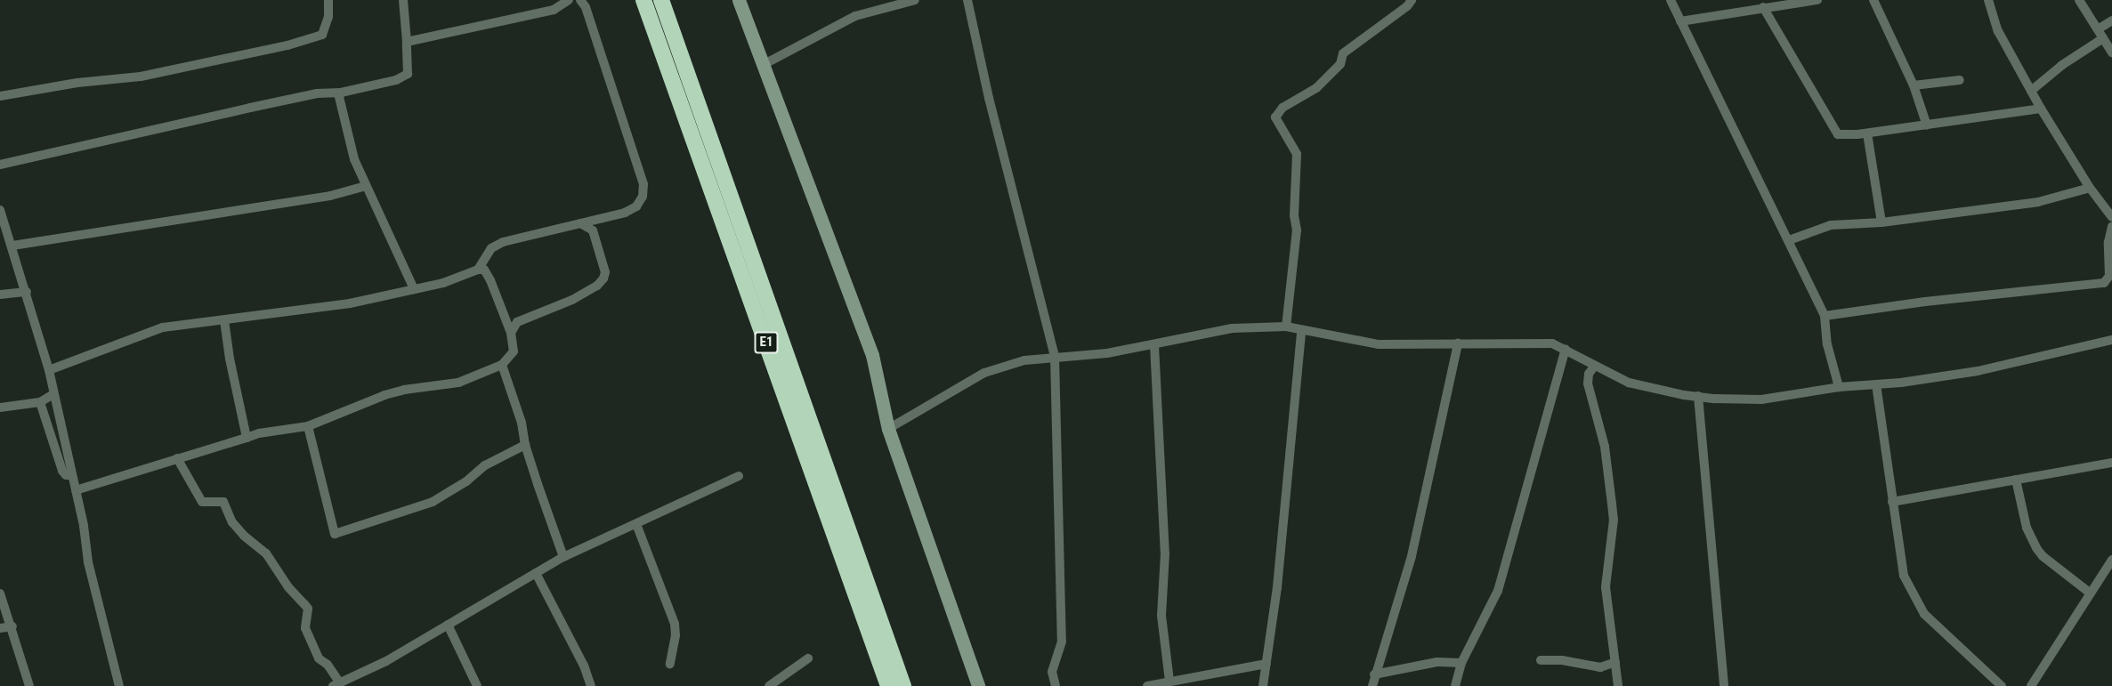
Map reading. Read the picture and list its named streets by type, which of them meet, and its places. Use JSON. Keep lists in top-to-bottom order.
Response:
{
  "streets": {
    "highway": ["E1"]
  }
}
